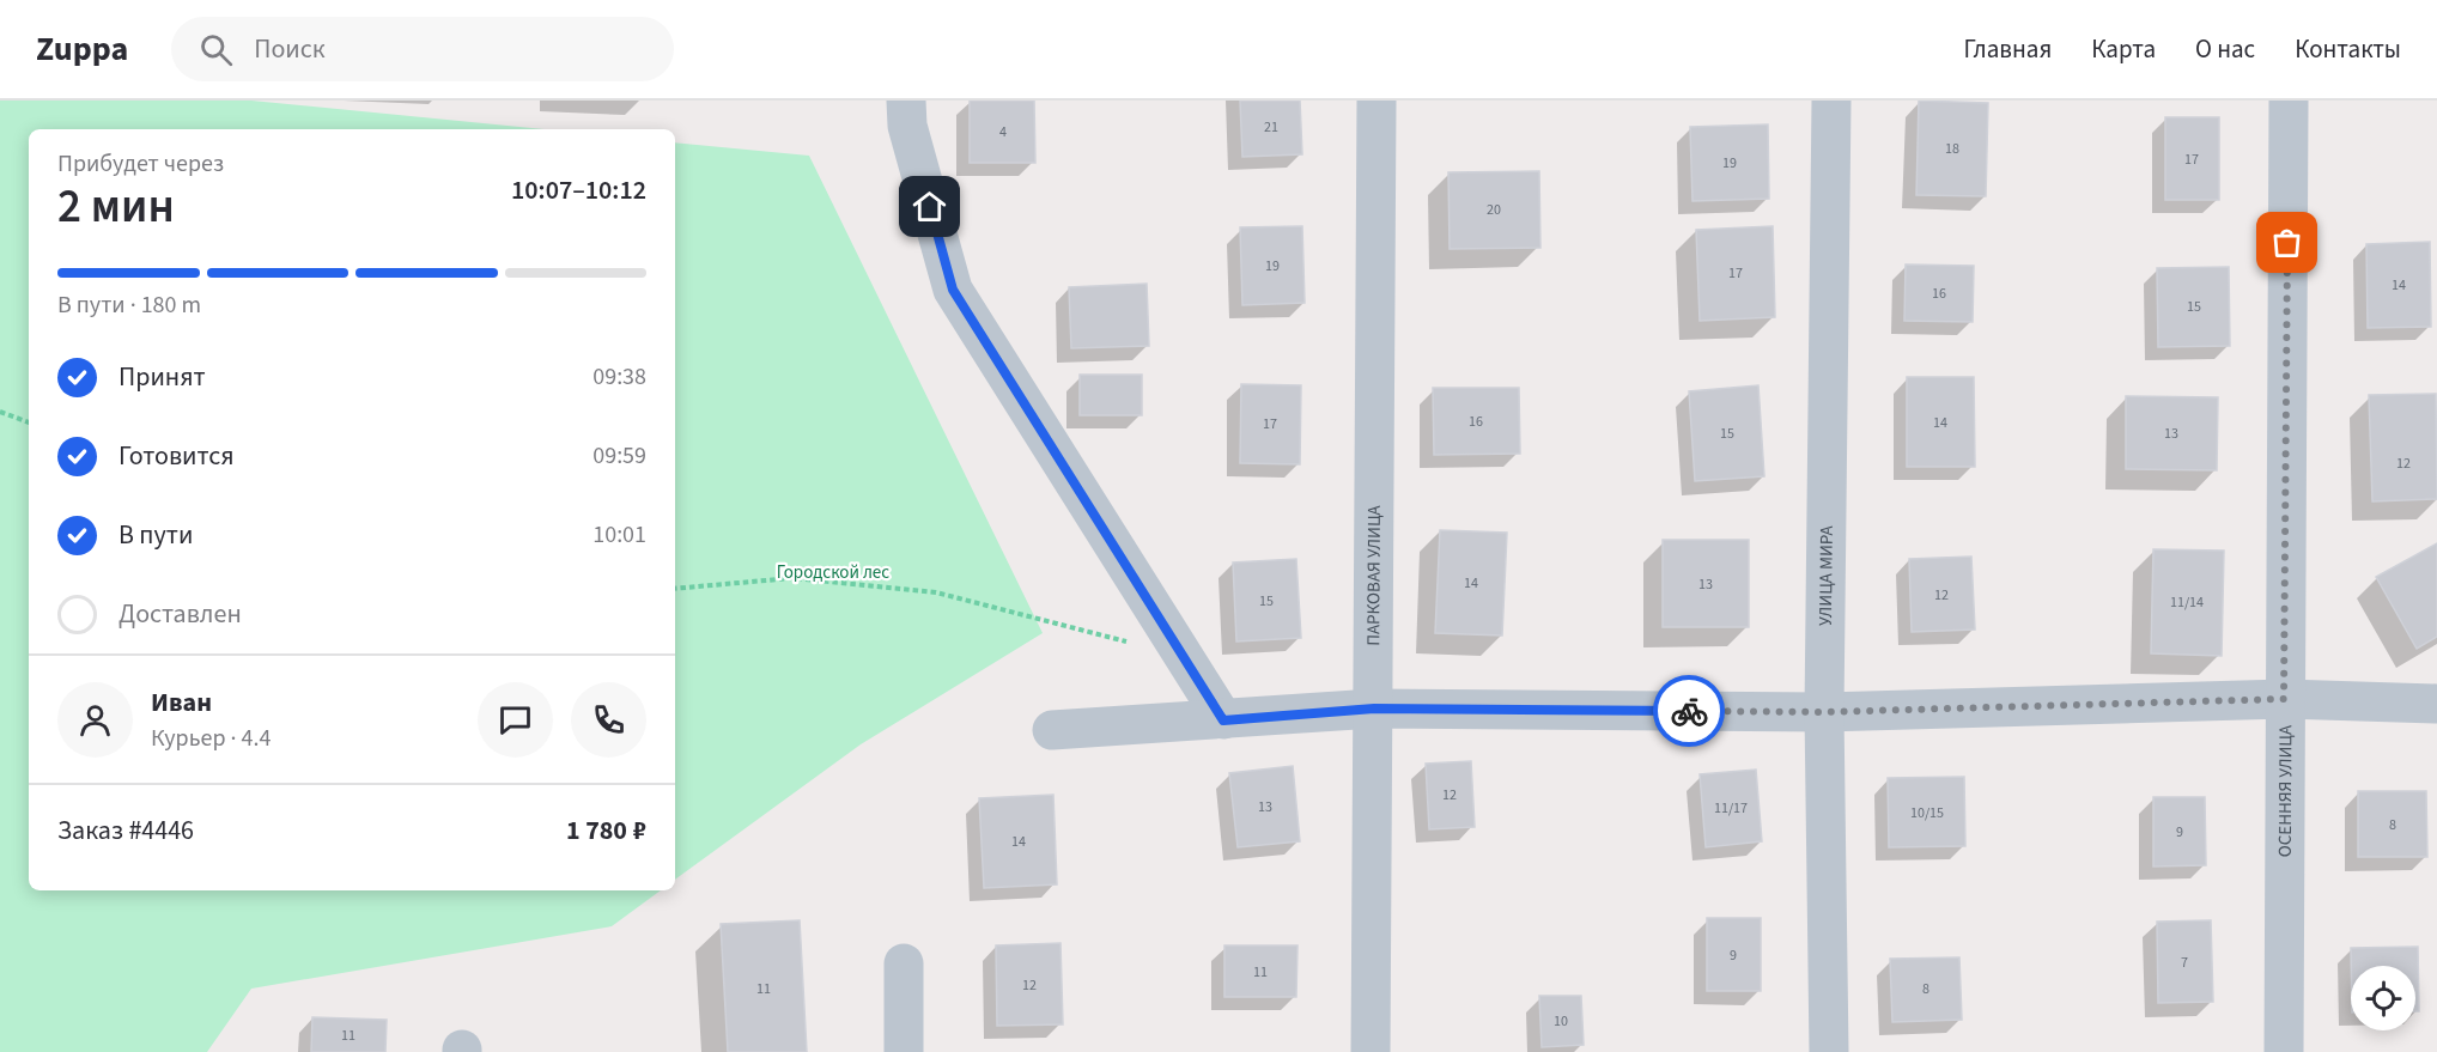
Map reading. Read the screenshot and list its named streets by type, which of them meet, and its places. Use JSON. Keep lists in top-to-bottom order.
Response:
{
  "streets": {
    "street": ["ПАРКОВАЯ УЛИЦА", "УЛИЦА МИРА", "ОСЕННЯЯ УЛИЦА"]
  },
  "parks": ["Городской лес"],
  "house_numbers": [
    "21",
    "4",
    "18",
    "17",
    "19",
    "20",
    "19",
    "17",
    "14",
    "16",
    "15",
    "16",
    "14",
    "17",
    "15",
    "13",
    "12",
    "14",
    "13",
    "12",
    "15",
    "11/14",
    "12",
    "13",
    "11/17",
    "10/15",
    "8",
    "9",
    "14",
    "9",
    "7",
    "11",
    "12",
    "11",
    "8",
    "10",
    "11"
  ],
  "page": {
    "header": "Zuppa",
    "search": "Поиск",
    "nav": [
      "Главная",
      "Карта",
      "О нас",
      "Контакты"
    ],
    "heading": ["2 мин", "Прибудет через", "10:07–10:12"],
    "panel": [
      "Иван",
      "Курьер · 4.4",
      "Заказ #4446",
      "1 780 ₽"
    ],
    "bar": "В пути · 180 m",
    "list": [
      ["Принят", "09:38"],
      ["Готовится", "09:59"],
      ["В пути", "10:01"],
      "Доставлен"
    ]
  }
}
